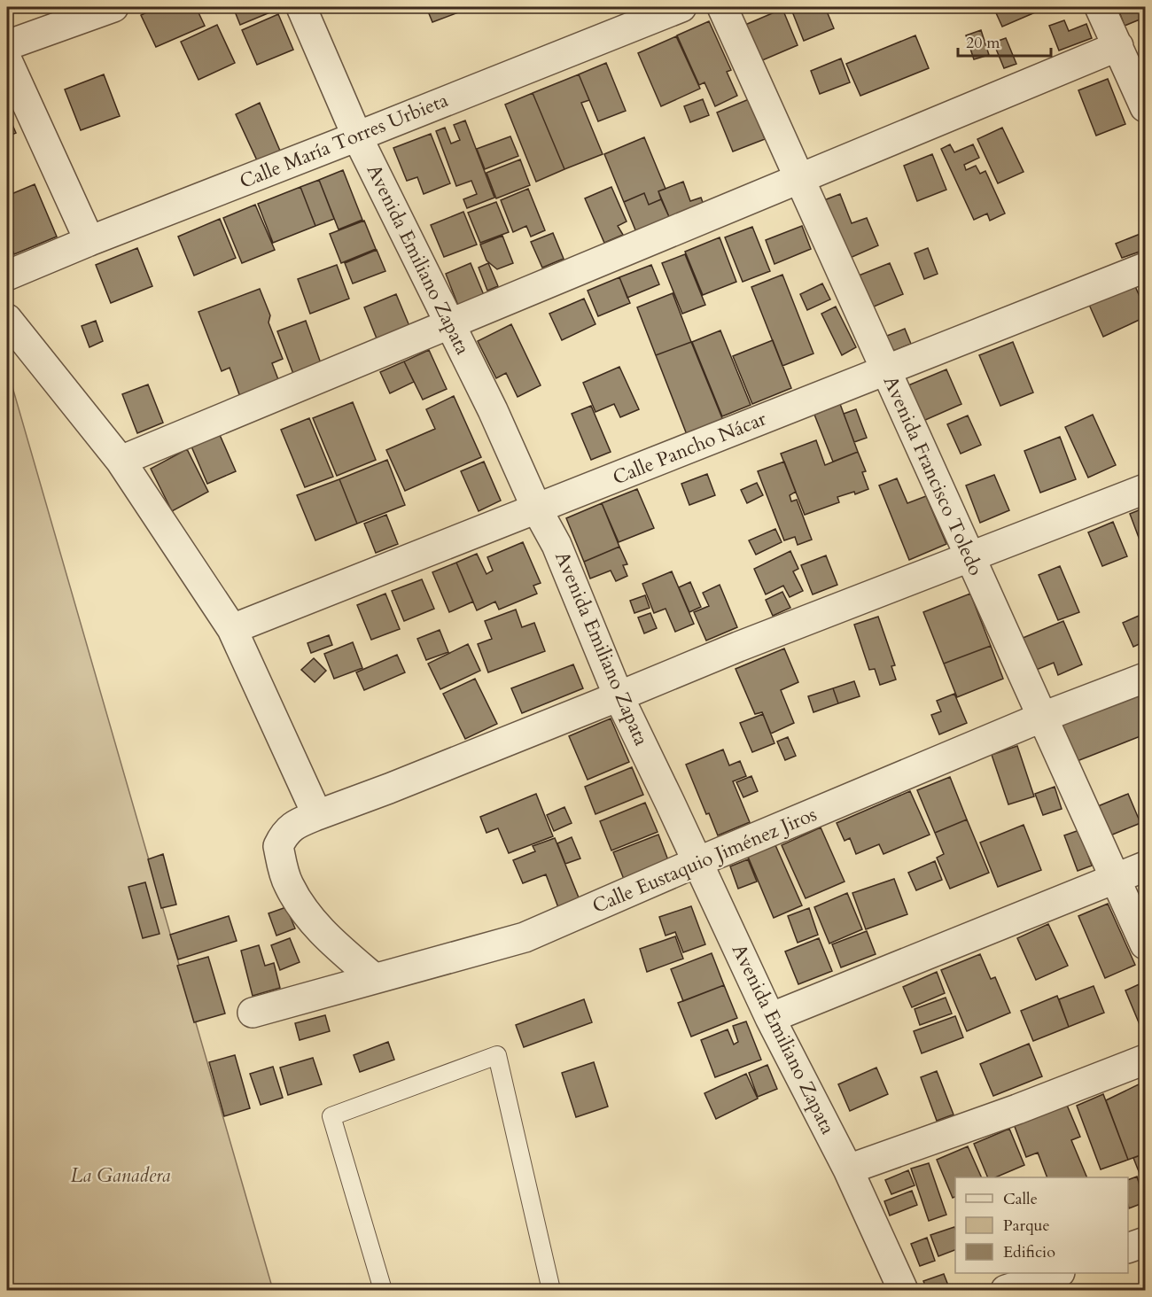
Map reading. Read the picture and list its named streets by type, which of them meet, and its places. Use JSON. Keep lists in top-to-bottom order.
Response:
{
  "streets": {
    "street": [
      "Calle María Torres Urbieta",
      "Avenida Emiliano Zapata",
      "Calle Pancho Nácar",
      "Avenida Francisco Toledo",
      "Calle Eustaquio Jiménez Jiros"
    ]
  },
  "crossings": [
    ["Calle María Torres Urbieta", "Avenida Emiliano Zapata"],
    ["Avenida Emiliano Zapata", "Calle Pancho Nácar"],
    ["Avenida Emiliano Zapata", "Calle Eustaquio Jiménez Jiros"],
    ["Calle Pancho Nácar", "Avenida Francisco Toledo"],
    ["Avenida Francisco Toledo", "Calle Eustaquio Jiménez Jiros"]
  ],
  "parks": ["La Ganadera"],
  "legend": ["Calle", "Parque", "Edificio"],
  "scale_bar": "20 m"
}
